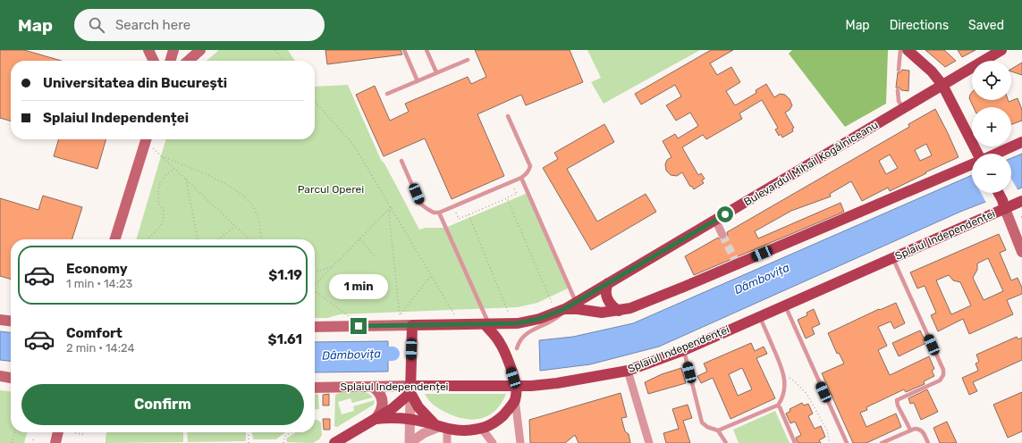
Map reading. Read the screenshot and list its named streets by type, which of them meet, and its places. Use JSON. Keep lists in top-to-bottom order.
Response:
{
  "streets": {
    "main road": ["Bulevardul Mihail Kogălniceanu", "Splaiul Independenței"]
  },
  "water": ["Dâmbovița"],
  "parks": ["Parcul Operei"],
  "page": {
    "header": "Map",
    "search": "Search here",
    "nav": ["Map", "Directions", "Saved"],
    "map_buttons": ["+", "−"],
    "banner": ["Universitatea din București", "Splaiul Independenței"],
    "list": [
      {
        "name": "Economy",
        "note": "1 min · 14:23",
        "value": "$1.19"
      },
      {
        "name": "Comfort",
        "note": "2 min · 14:24",
        "value": "$1.61"
      }
    ],
    "bubble": "1 min",
    "buttons": "Confirm"
  }
}
